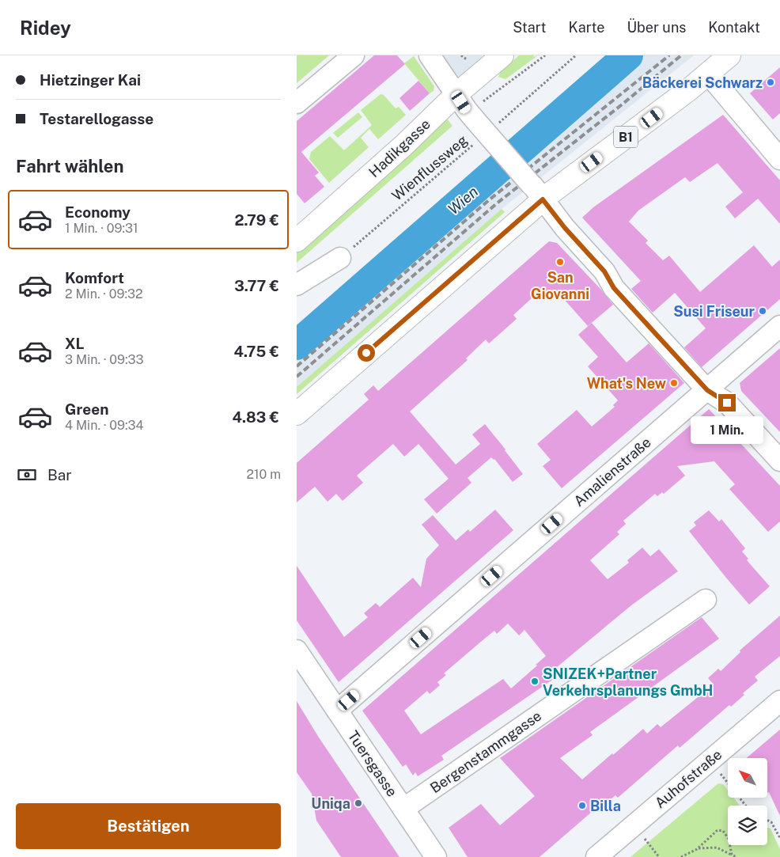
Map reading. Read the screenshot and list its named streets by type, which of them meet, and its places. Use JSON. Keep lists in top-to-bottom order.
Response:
{
  "streets": {
    "main road": ["B1", "Hadikgasse"],
    "street": [
      "Amalienstraße",
      "Bergenstammgasse",
      "Tuersgasse",
      "Auhofstraße"
    ],
    "path": ["Wienflussweg"]
  },
  "crossings": [
    ["Amalienstraße", "Tuersgasse"],
    ["Bergenstammgasse", "Tuersgasse"]
  ],
  "water": ["Wien"],
  "places": [
    "Bäckerei Schwarz",
    "San Giovanni",
    "Susi Friseur",
    "What's New",
    "SNIZEK+Partner Verkehrsplanungs GmbH",
    "Uniqa",
    "Billa"
  ],
  "north": "top left",
  "page": {
    "header": "Ridey",
    "nav": [
      "Start",
      "Karte",
      "Über uns",
      "Kontakt"
    ],
    "banner": ["Hietzinger Kai", "Testarellogasse"],
    "heading": "Fahrt wählen",
    "list": [
      {
        "name": "Economy",
        "note": "1 Min. · 09:31",
        "value": "2.79 €"
      },
      {
        "name": "Komfort",
        "note": "2 Min. · 09:32",
        "value": "3.77 €"
      },
      {
        "name": "XL",
        "note": "3 Min. · 09:33",
        "value": "4.75 €"
      },
      {
        "name": "Green",
        "note": "4 Min. · 09:34",
        "value": "4.83 €"
      }
    ],
    "bubble": "1 Min.",
    "pay": ["Bar", "210 m"],
    "buttons": "Bestätigen"
  }
}
